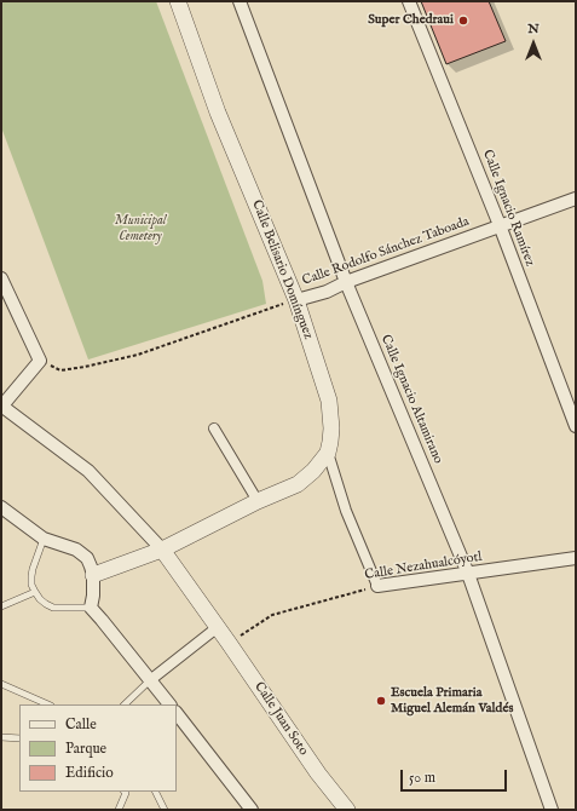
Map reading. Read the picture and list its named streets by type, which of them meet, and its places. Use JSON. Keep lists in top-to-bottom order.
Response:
{
  "streets": {
    "street": [
      "Calle Ignacio Ramírez",
      "Calle Rodolfo Sánchez Taboada",
      "Calle Belisario Domínguez",
      "Calle Ignacio Altamirano",
      "Calle Nezahualcóyotl",
      "Calle Juan Soto"
    ]
  },
  "crossings": [
    ["Calle Ignacio Ramírez", "Calle Rodolfo Sánchez Taboada"],
    ["Calle Rodolfo Sánchez Taboada", "Calle Belisario Domínguez"],
    ["Calle Rodolfo Sánchez Taboada", "Calle Ignacio Altamirano"],
    ["Calle Ignacio Altamirano", "Calle Nezahualcóyotl"],
    ["Calle Nezahualcóyotl", "Calle Juan Soto"]
  ],
  "parks": ["Municipal Cemetery"],
  "places": ["Super Chedraui", "Escuela Primaria Miguel Alemán Valdés"],
  "legend": ["Calle", "Parque", "Edificio"],
  "scale_bar": "50 m",
  "north": "top"
}
